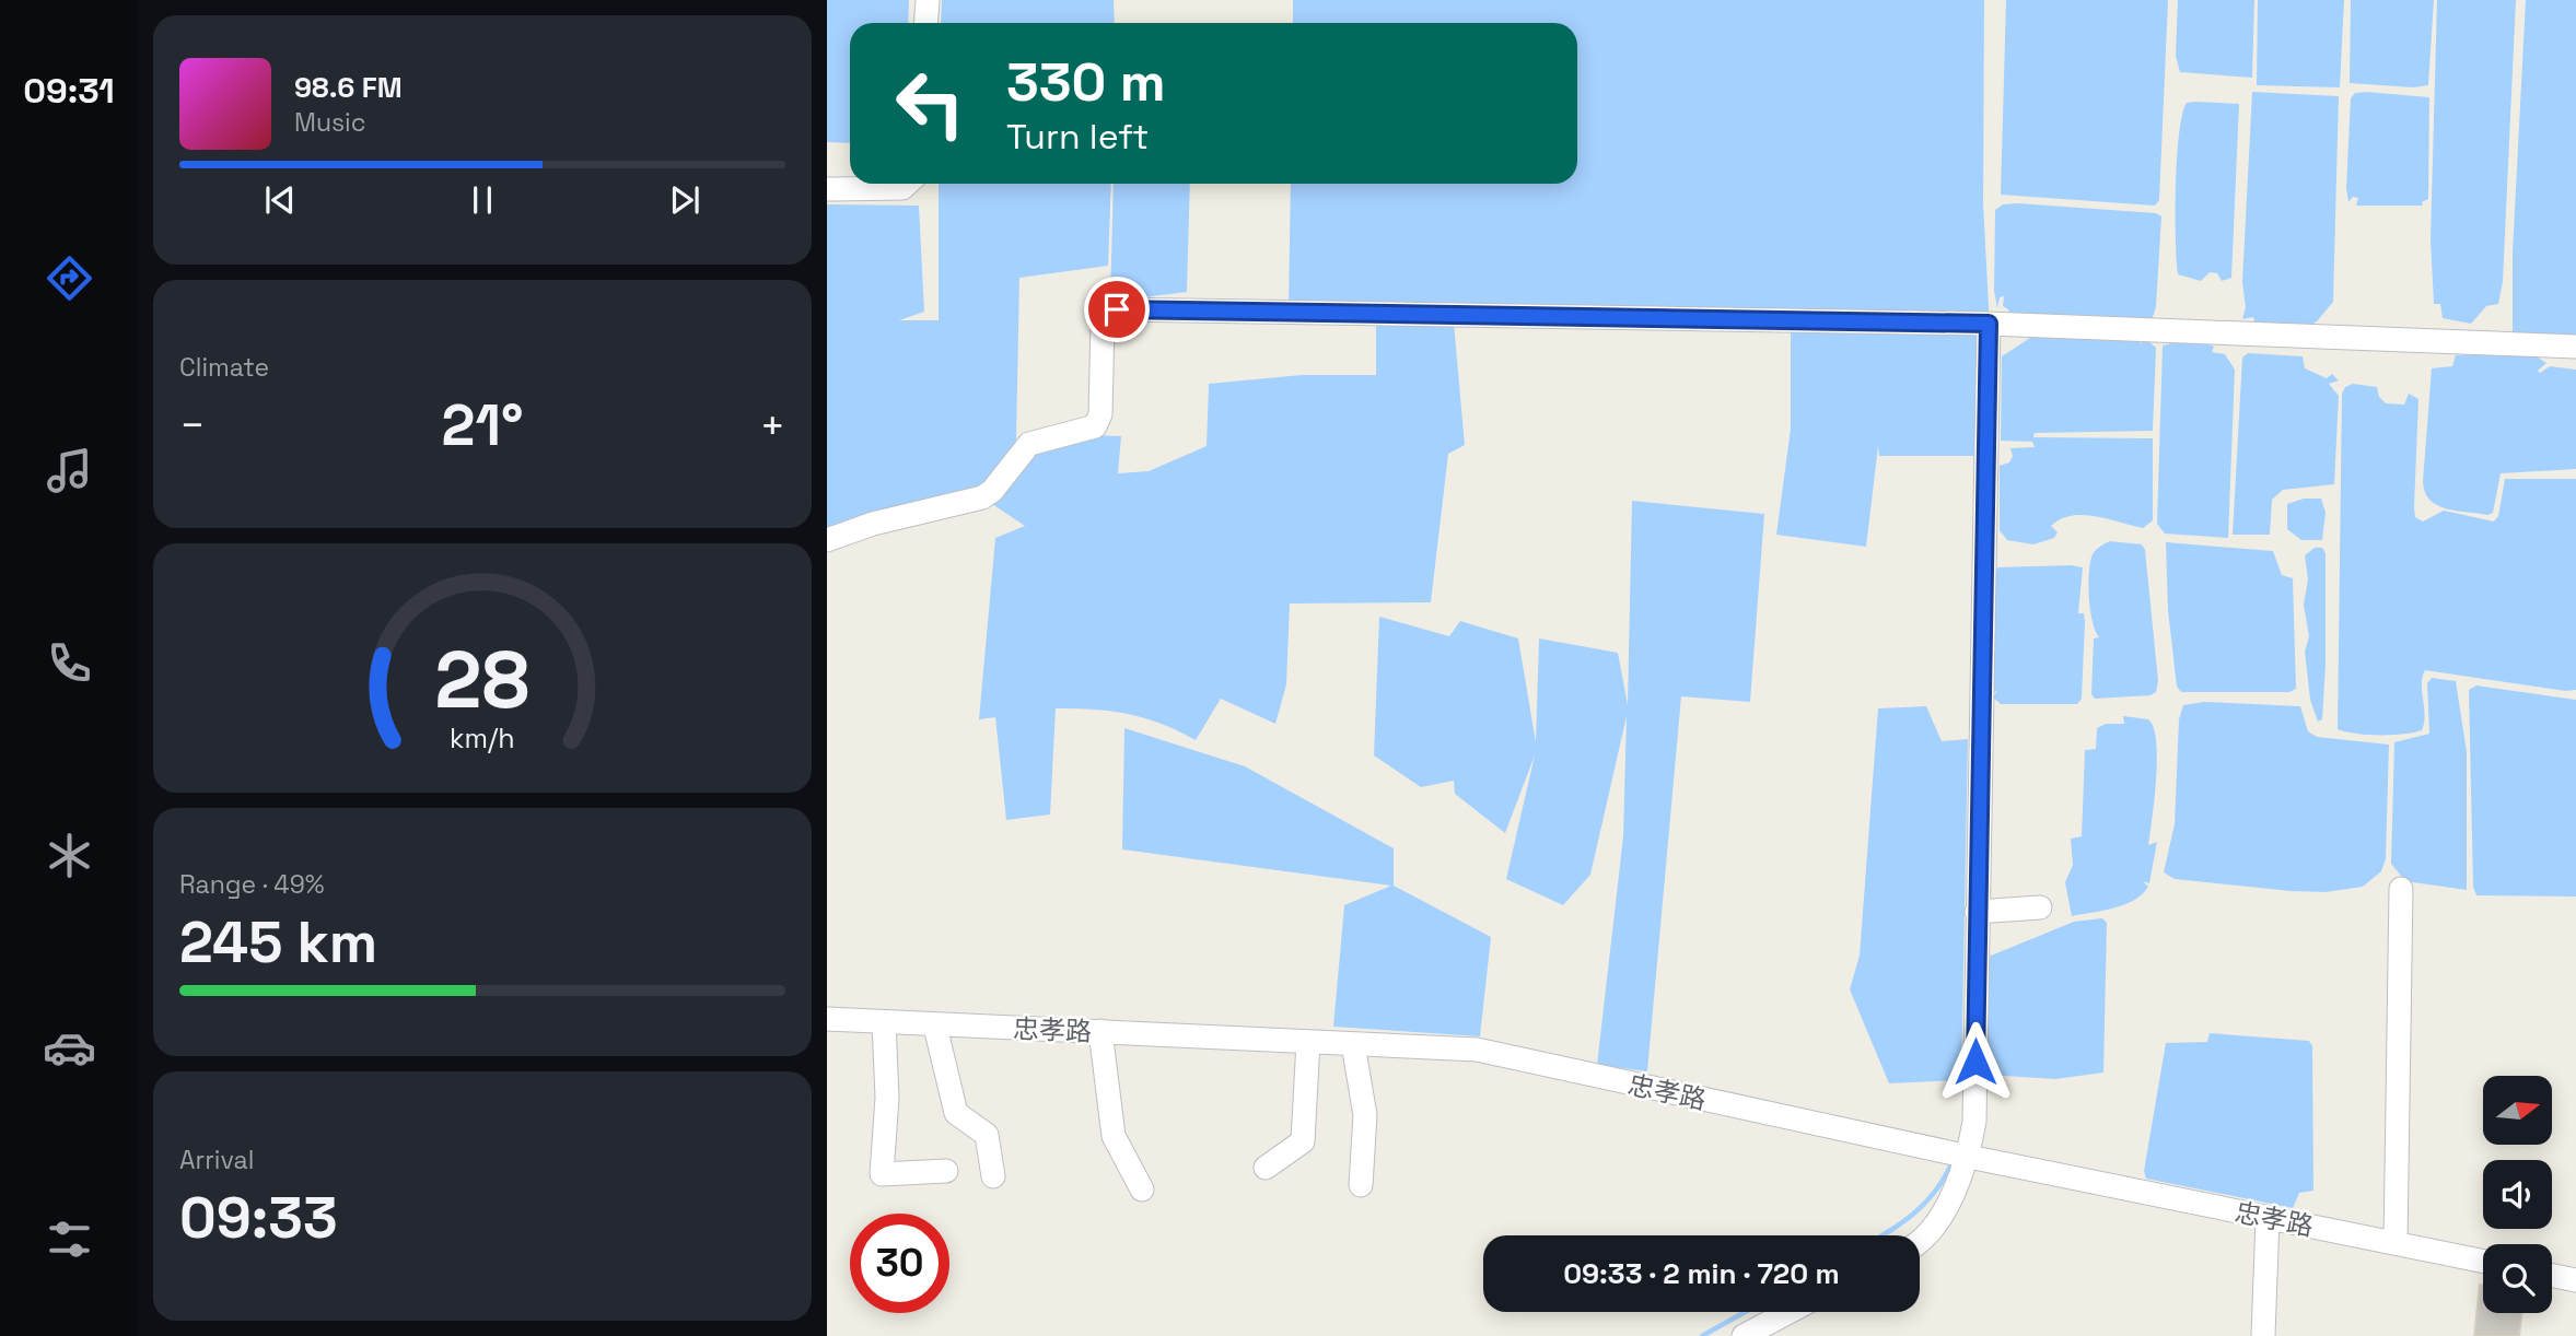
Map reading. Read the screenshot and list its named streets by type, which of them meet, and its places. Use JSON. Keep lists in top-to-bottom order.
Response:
{
  "streets": {
    "street": ["忠孝路"]
  },
  "north": "right",
  "page": {
    "tabs": "09:31",
    "turn": ["330 m", "Turn left"],
    "song": ["98.6 FM", "Music"],
    "tile": [
      "Climate",
      ["Range · 49%", "245 km"],
      ["Arrival", "09:33"]
    ],
    "heat": ["−", "21°", "+"],
    "limit": "30",
    "trip": "09:33 · 2 min · 720 m",
    "gauge": ["28", "km/h"]
  }
}
